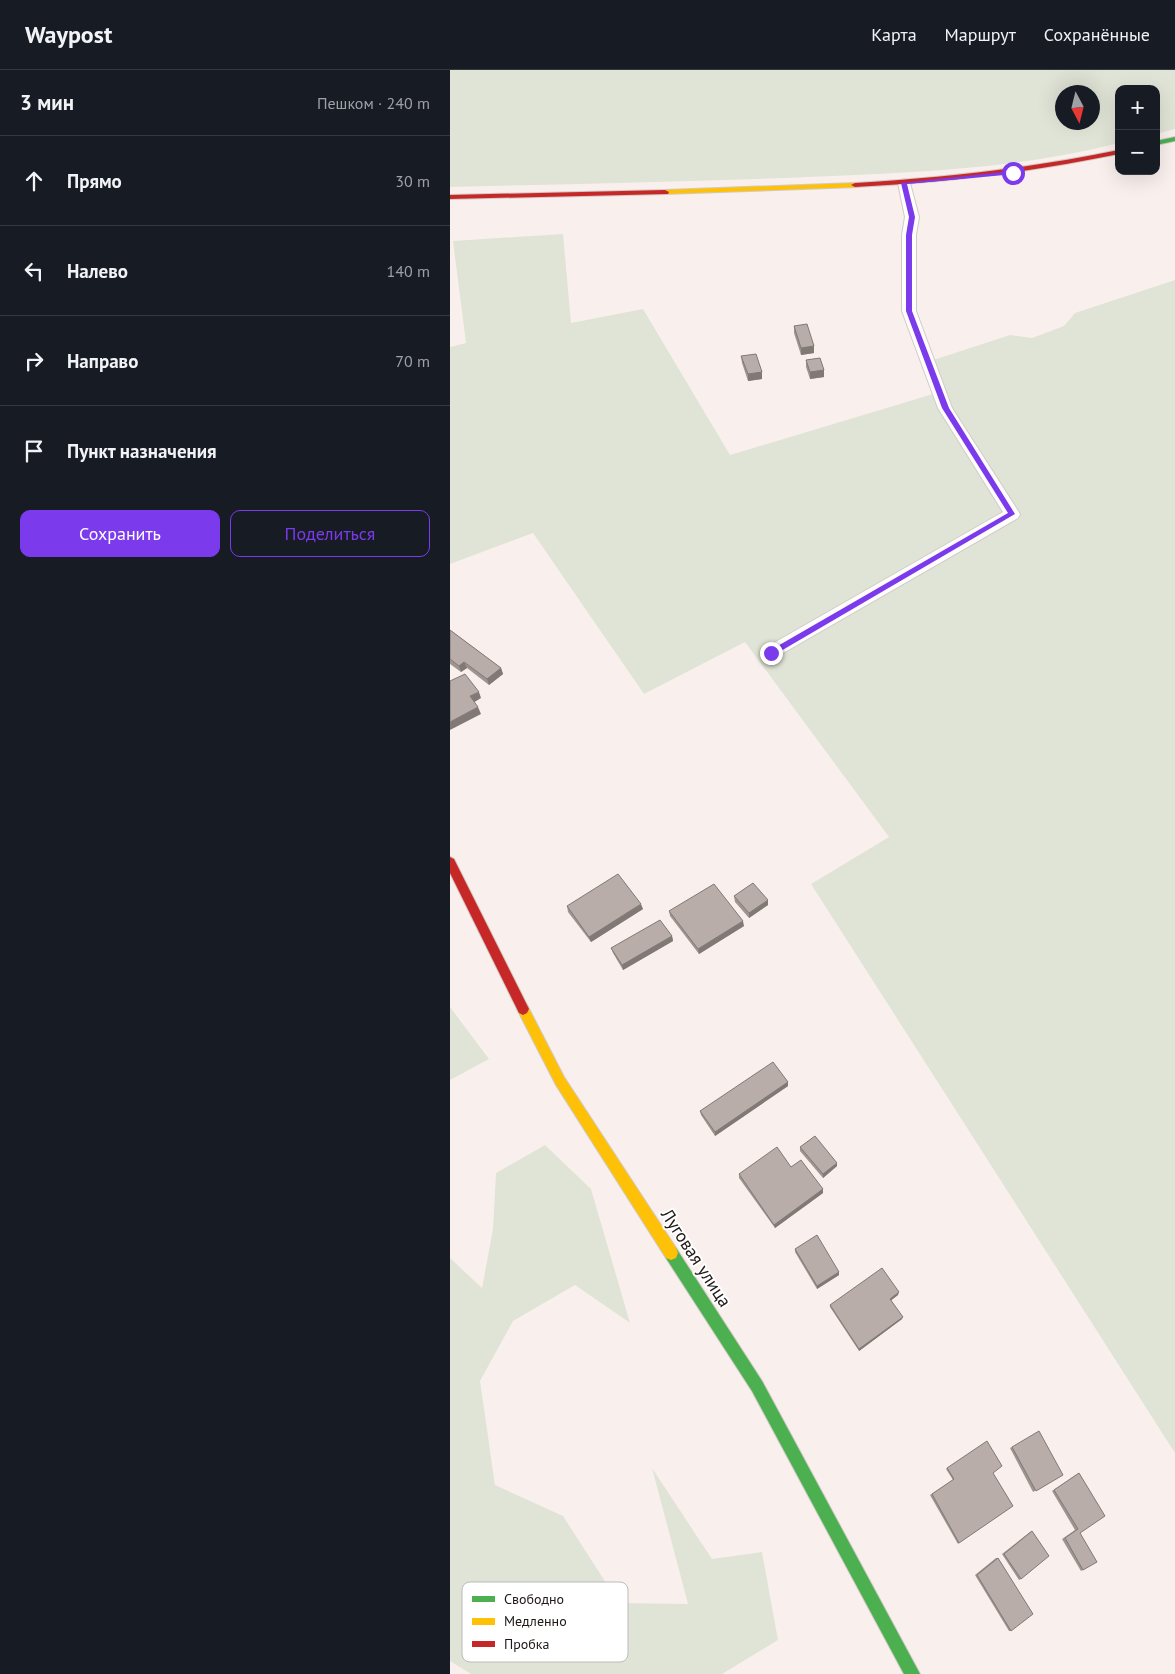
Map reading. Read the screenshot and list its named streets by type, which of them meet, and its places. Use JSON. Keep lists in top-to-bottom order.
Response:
{
  "streets": {
    "street": ["Луговая улица"]
  },
  "legend": ["Свободно", "Медленно", "Пробка"],
  "north": "bottom",
  "page": {
    "header": "Waypost",
    "nav": ["Карта", "Маршрут", "Сохранённые"],
    "heading": ["3 мин", "Пешком · 240 m"],
    "map_buttons": ["+", "−"],
    "list": [
      ["Прямо", "30 m"],
      ["Налево", "140 m"],
      ["Направо", "70 m"],
      "Пункт назначения"
    ],
    "buttons": ["Сохранить", "Поделиться"]
  }
}
